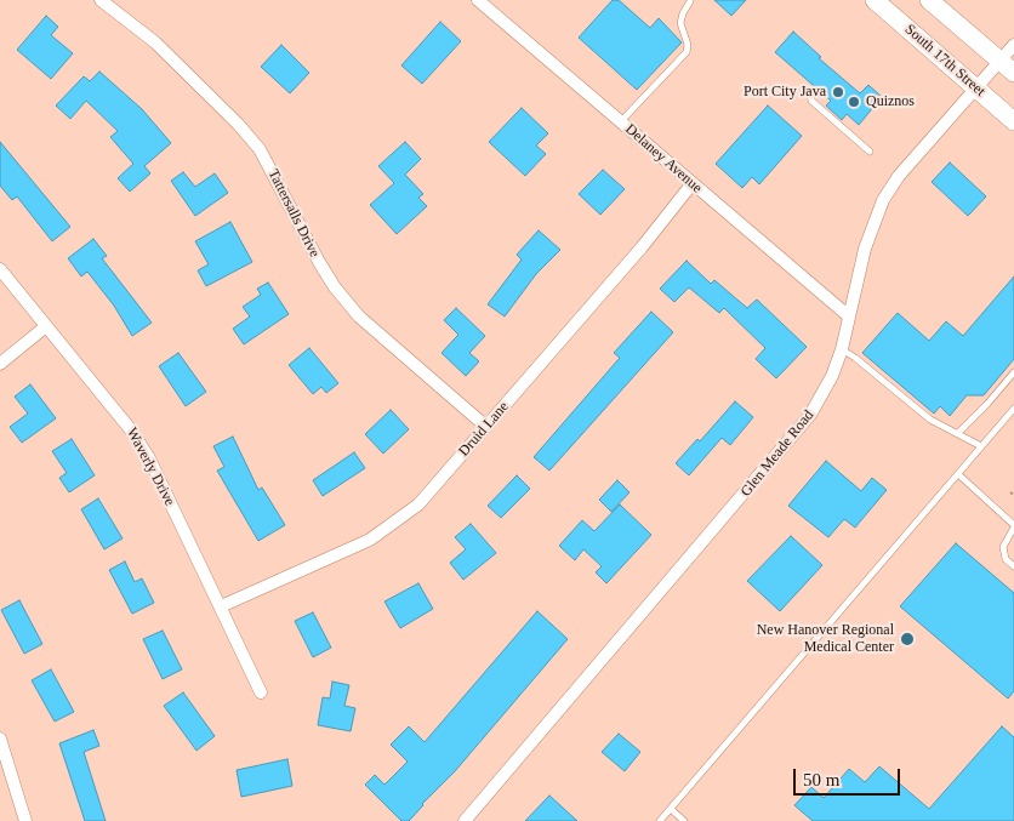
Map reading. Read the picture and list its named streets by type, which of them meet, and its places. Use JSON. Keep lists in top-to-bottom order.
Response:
{
  "streets": {
    "main road": ["South 17th Street"],
    "street": [
      "Delaney Avenue",
      "Tattersalls Drive",
      "Druid Lane",
      "Glen Meade Road",
      "Waverly Drive"
    ]
  },
  "crossings": [
    ["South 17th Street", "Glen Meade Road"],
    ["Delaney Avenue", "Druid Lane"],
    ["Delaney Avenue", "Glen Meade Road"],
    ["Tattersalls Drive", "Druid Lane"],
    ["Druid Lane", "Waverly Drive"]
  ],
  "places": ["Port City Java", "Quiznos", "New Hanover Regional Medical Center"],
  "scale_bar": "50 m"
}
